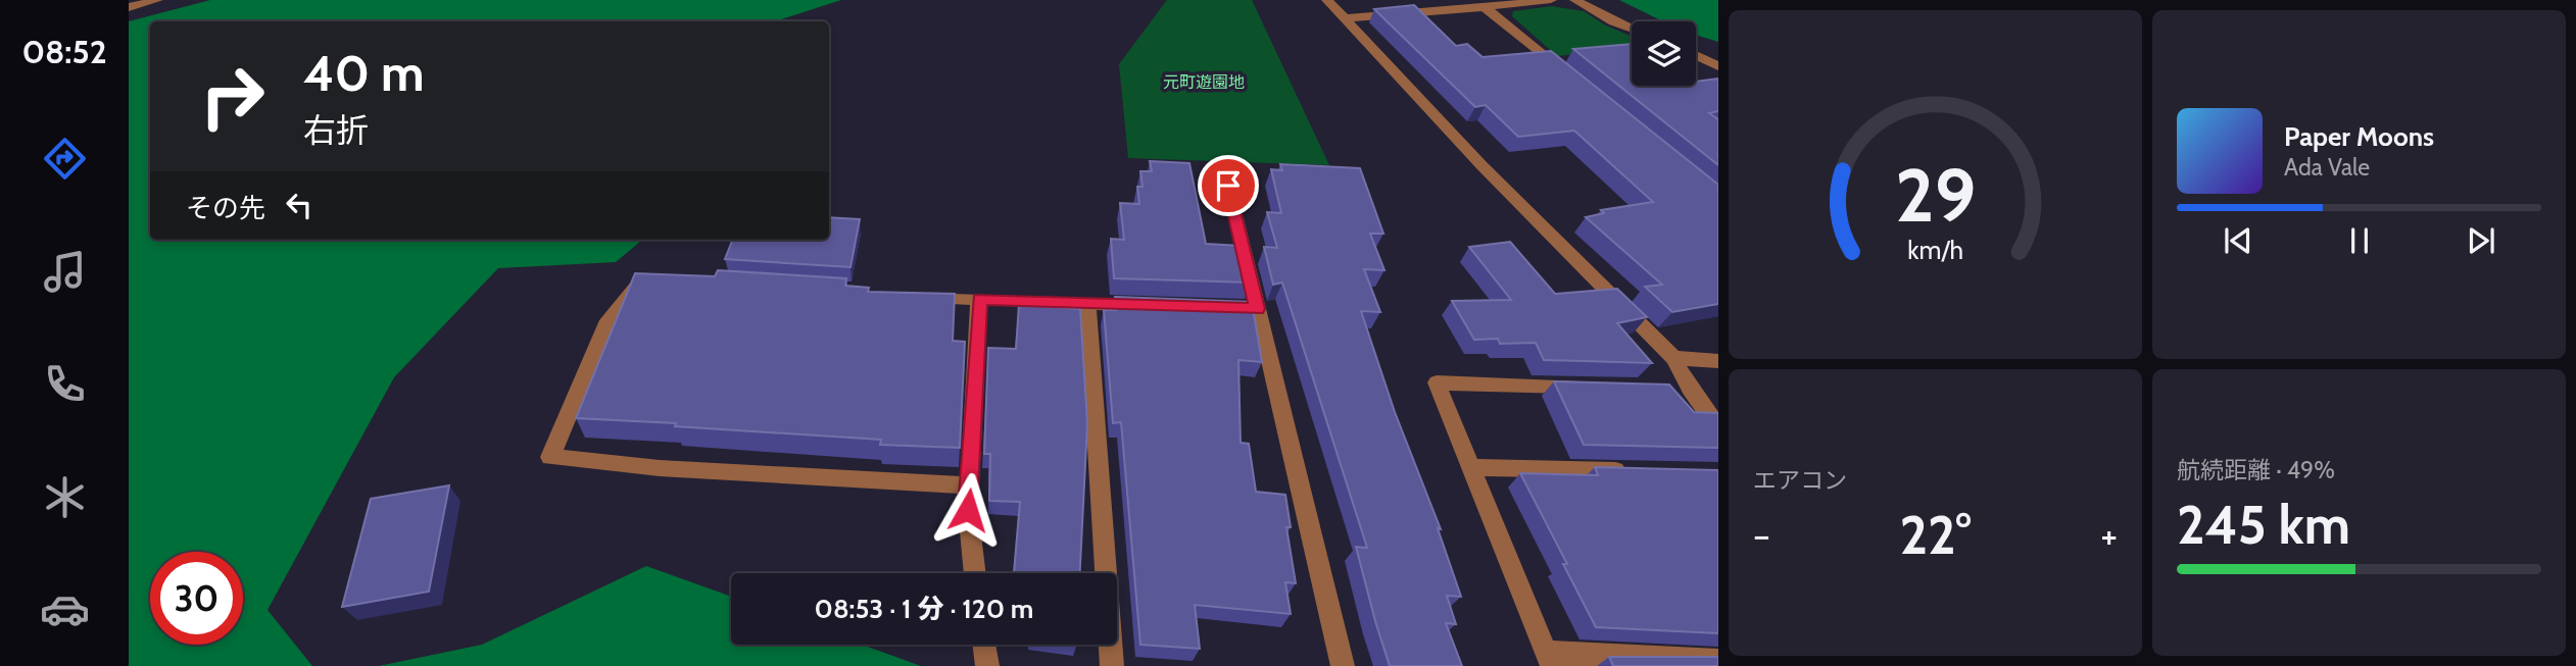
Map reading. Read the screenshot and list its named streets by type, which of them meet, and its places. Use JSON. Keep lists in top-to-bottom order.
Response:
{
  "parks": ["元町遊園地"],
  "page": {
    "tabs": "08:52",
    "turn": ["40 m", "右折"],
    "song": ["Paper Moons", "Ada Vale"],
    "then": "その先",
    "tile": [
      "エアコン",
      ["航続距離 · 49%", "245 km"]
    ],
    "heat": ["−", "22°", "+"],
    "limit": "30",
    "trip": "08:53 · 1 分 · 120 m",
    "gauge": ["29", "km/h"]
  }
}
